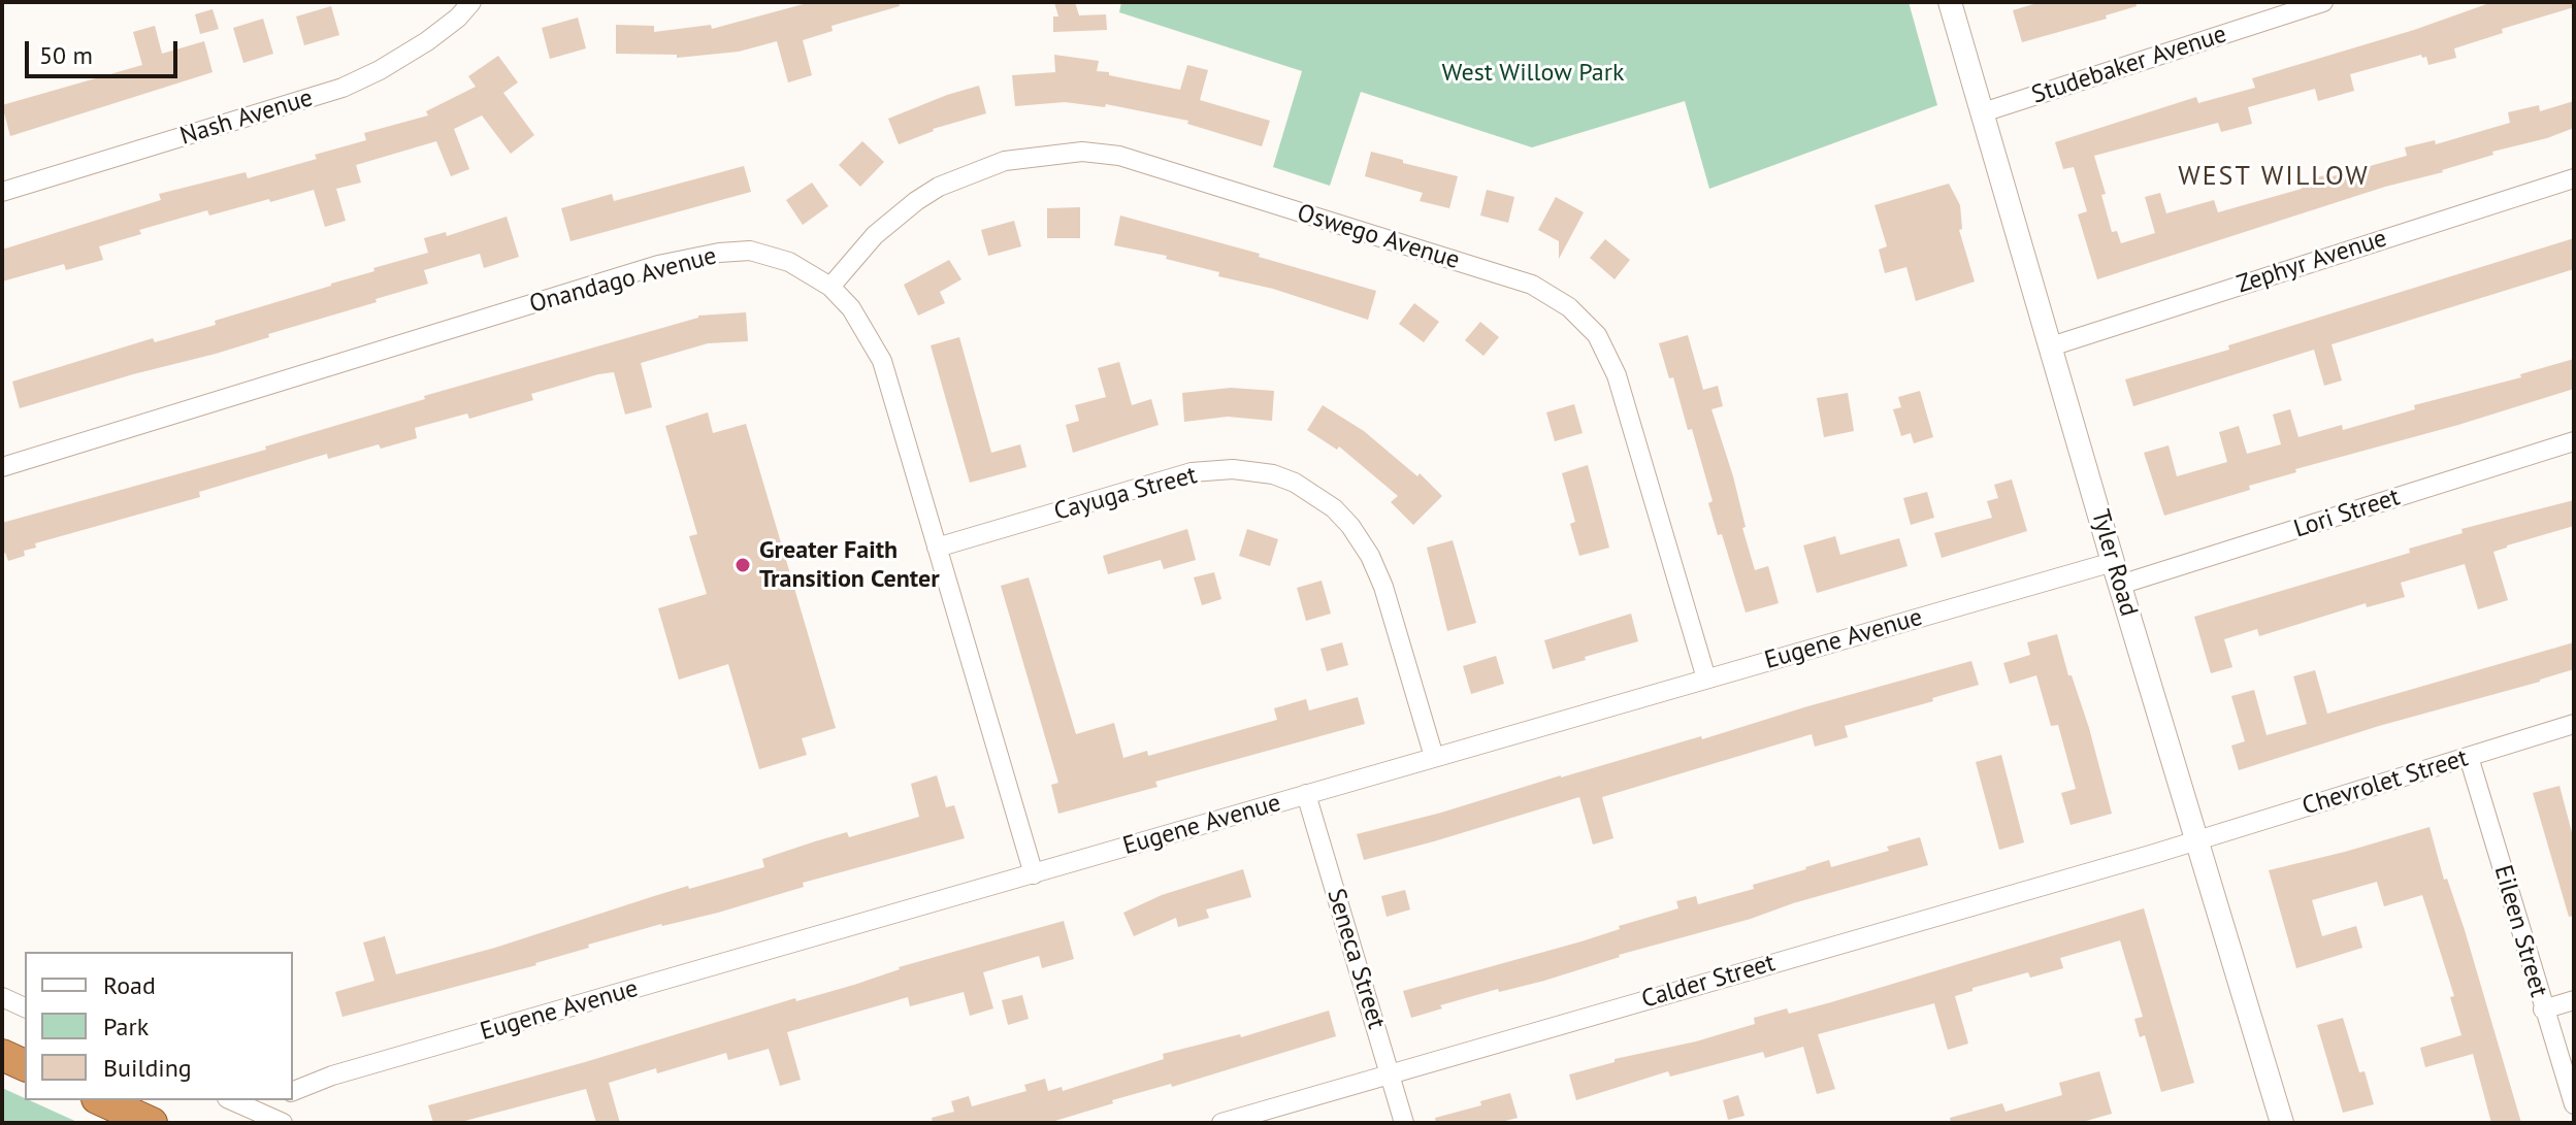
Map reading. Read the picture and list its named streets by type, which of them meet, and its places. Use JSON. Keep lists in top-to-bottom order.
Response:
{
  "streets": {
    "street": [
      "Studebaker Avenue",
      "Nash Avenue",
      "Oswego Avenue",
      "Zephyr Avenue",
      "Onandago Avenue",
      "Cayuga Street",
      "Lori Street",
      "Tyler Road",
      "Eugene Avenue",
      "Chevrolet Street",
      "Eileen Street",
      "Seneca Street",
      "Calder Street"
    ]
  },
  "crossings": [
    ["Studebaker Avenue", "Tyler Road"],
    ["Oswego Avenue", "Onandago Avenue"],
    ["Oswego Avenue", "Eugene Avenue"],
    ["Zephyr Avenue", "Tyler Road"],
    ["Onandago Avenue", "Cayuga Street"],
    ["Onandago Avenue", "Eugene Avenue"],
    ["Cayuga Street", "Eugene Avenue"],
    ["Lori Street", "Tyler Road"],
    ["Lori Street", "Eugene Avenue"],
    ["Tyler Road", "Eugene Avenue"],
    ["Tyler Road", "Chevrolet Street"],
    ["Tyler Road", "Calder Street"],
    ["Eugene Avenue", "Seneca Street"],
    ["Chevrolet Street", "Eileen Street"],
    ["Chevrolet Street", "Calder Street"],
    ["Seneca Street", "Calder Street"]
  ],
  "districts": ["WEST WILLOW"],
  "parks": ["West Willow Park"],
  "places": ["Greater Faith Transition Center"],
  "legend": ["Road", "Park", "Building"],
  "scale_bar": "50 m"
}
